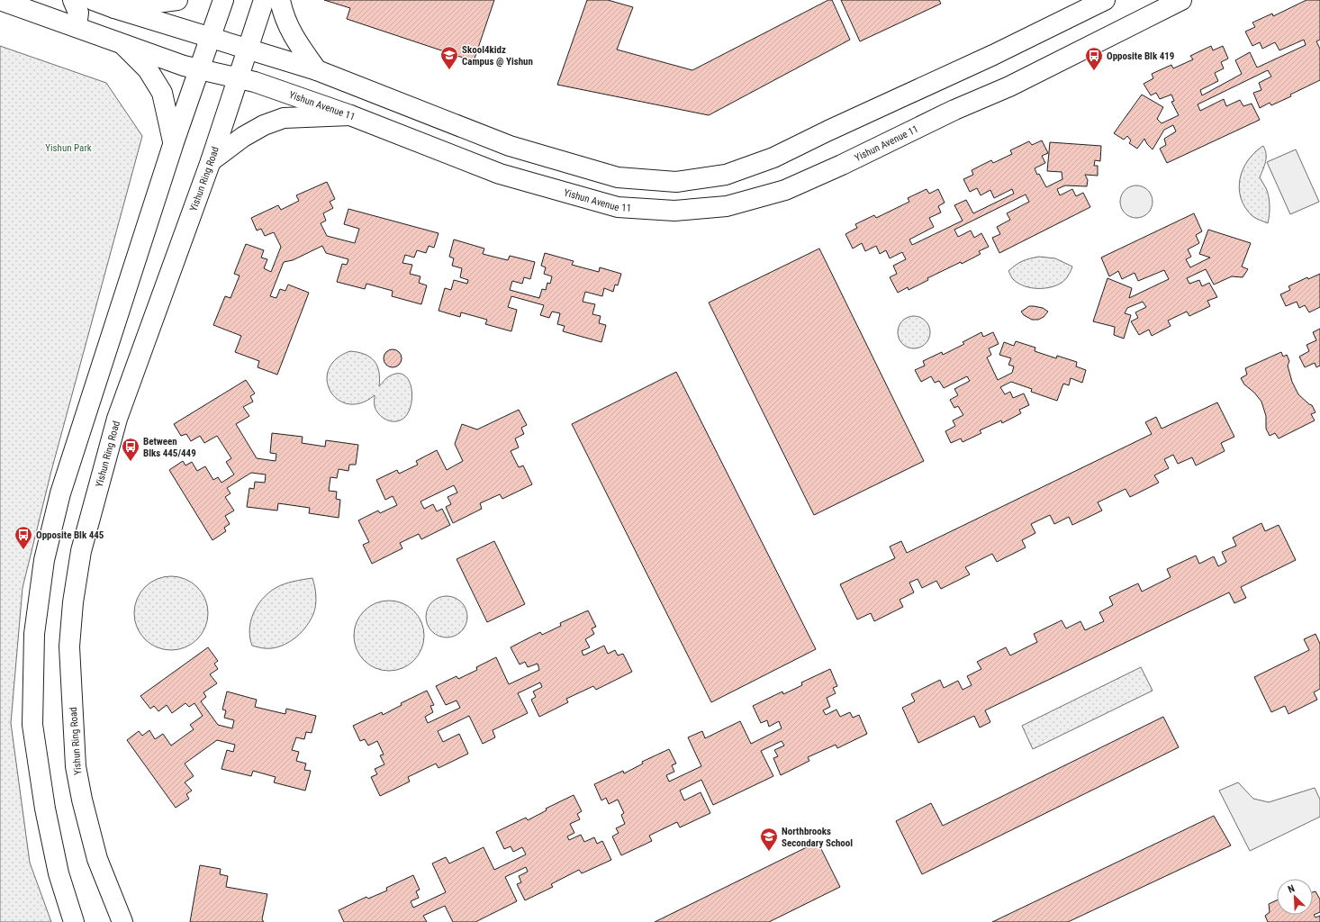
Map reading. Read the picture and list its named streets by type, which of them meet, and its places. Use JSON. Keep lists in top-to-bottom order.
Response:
{
  "streets": {
    "street": ["Yishun Avenue 11", "Yishun Ring Road"]
  },
  "crossings": [
    ["Yishun Avenue 11", "Yishun Ring Road"]
  ],
  "parks": ["Yishun Park"],
  "places": {
    "school or university": ["Skool4kidz Campus @ Yishun", "Northbrooks Secondary School"],
    "bus stop": ["Opposite Blk 419", "Between Blks 445/449", "Opposite Blk 445"]
  },
  "north": "top left"
}
